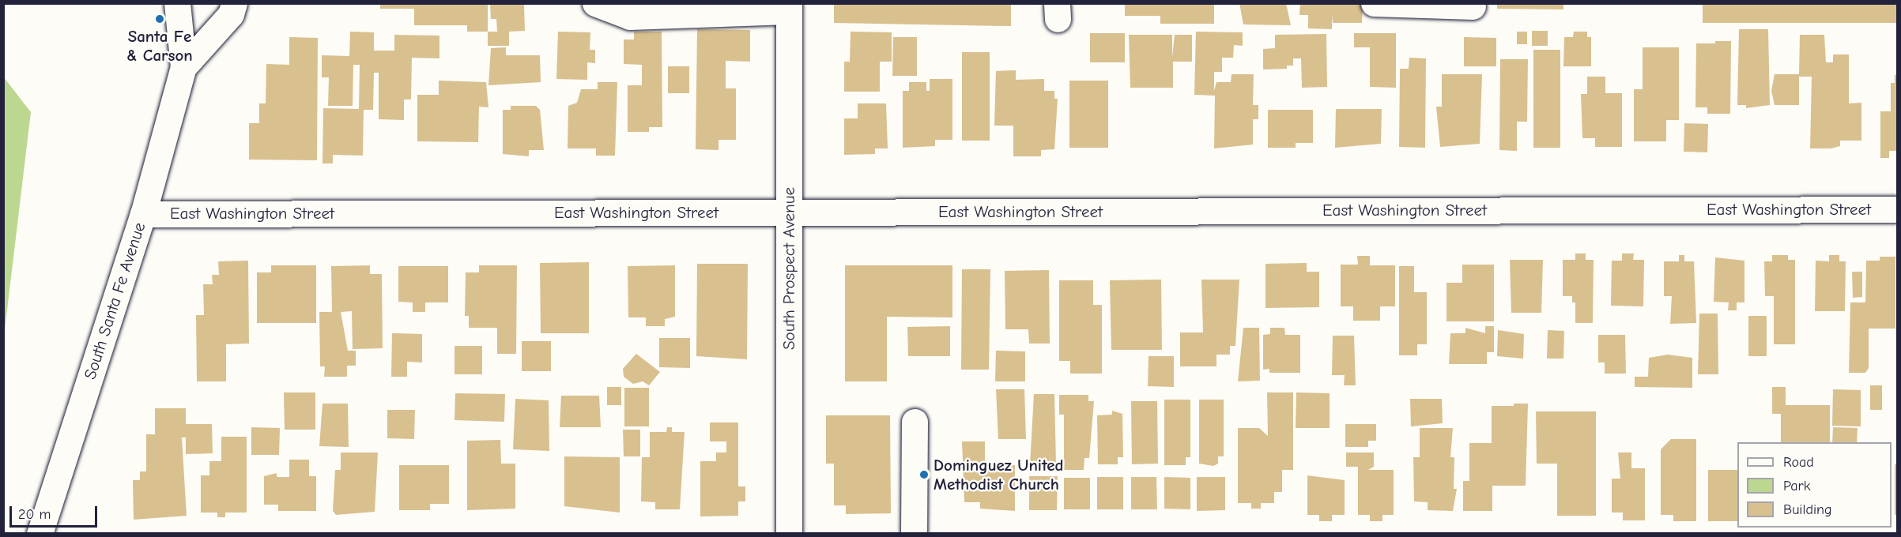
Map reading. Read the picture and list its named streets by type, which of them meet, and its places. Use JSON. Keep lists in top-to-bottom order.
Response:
{
  "streets": {
    "street": ["East Washington Street", "South Prospect Avenue", "South Santa Fe Avenue"]
  },
  "crossings": [
    ["East Washington Street", "South Prospect Avenue"],
    ["East Washington Street", "South Santa Fe Avenue"]
  ],
  "places": ["Santa Fe & Carson", "Dominguez United Methodist Church"],
  "legend": ["Road", "Park", "Building"],
  "scale_bar": "20 m"
}
